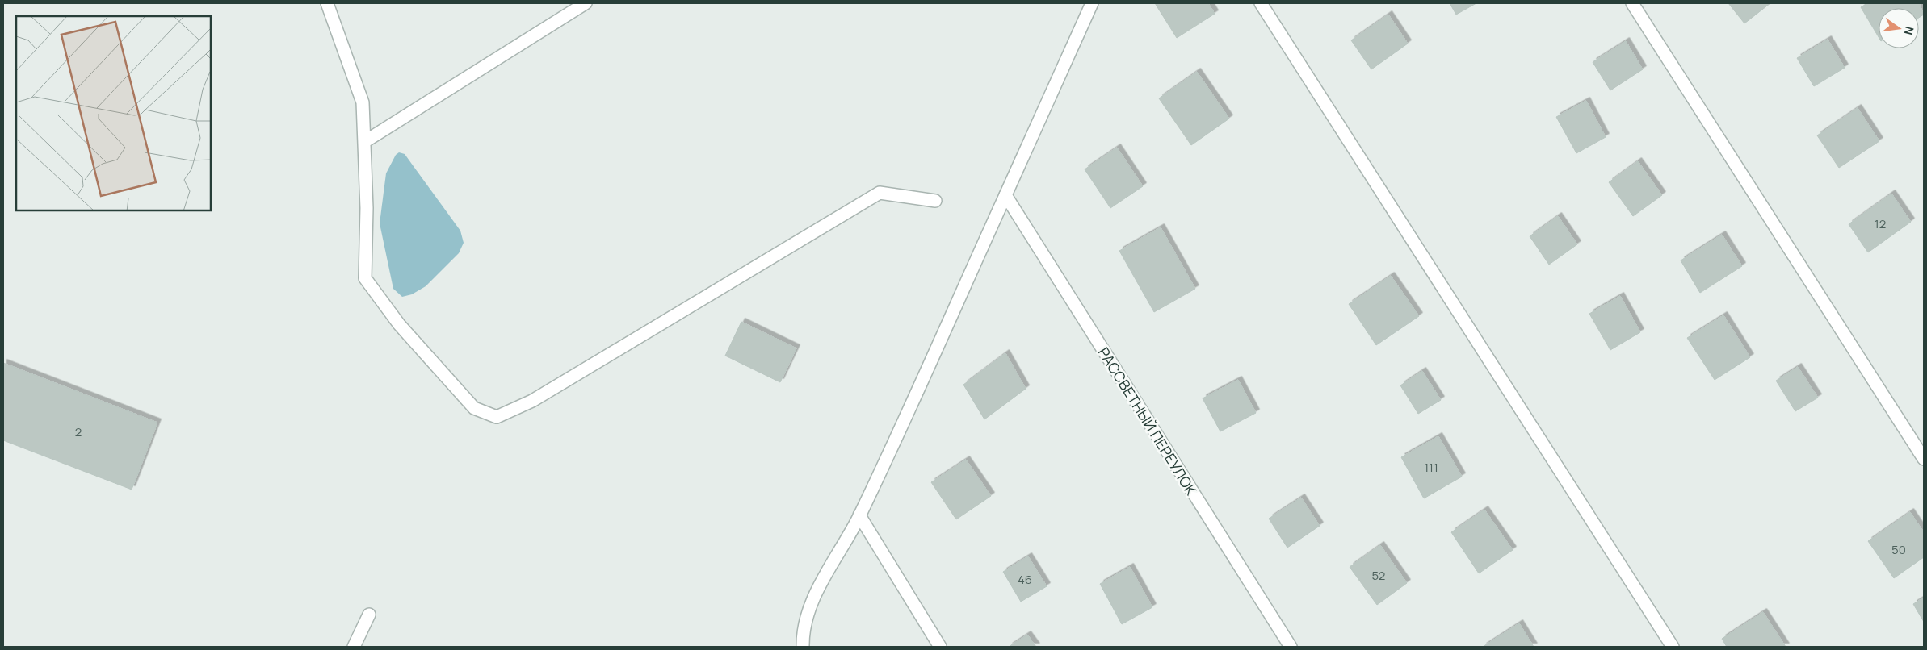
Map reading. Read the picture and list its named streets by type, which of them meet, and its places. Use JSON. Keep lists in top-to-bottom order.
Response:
{
  "streets": {
    "street": ["РАССВЕТНЫЙ ПЕРЕУЛОК"]
  },
  "house_numbers": [
    "12",
    "2",
    "111",
    "50",
    "52",
    "46"
  ],
  "north": "right"
}
